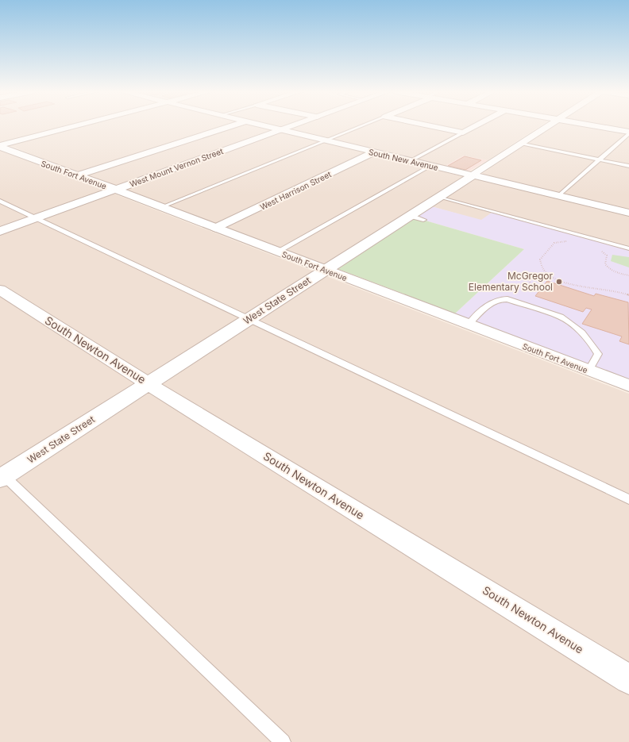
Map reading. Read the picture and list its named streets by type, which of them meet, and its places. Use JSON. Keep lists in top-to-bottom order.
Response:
{
  "streets": {
    "street": [
      "South New Avenue",
      "West Mount Vernon Street",
      "South Fort Avenue",
      "West Harrison Street",
      "West State Street",
      "South Newton Avenue"
    ]
  },
  "crossings": [
    ["South New Avenue", "West Mount Vernon Street"],
    ["South New Avenue", "West Harrison Street"],
    ["South New Avenue", "West State Street"],
    ["West Mount Vernon Street", "South Fort Avenue"],
    ["South Fort Avenue", "West Harrison Street"],
    ["South Fort Avenue", "West State Street"],
    ["West State Street", "South Newton Avenue"]
  ],
  "places": ["McGregor Elementary School"]
}
